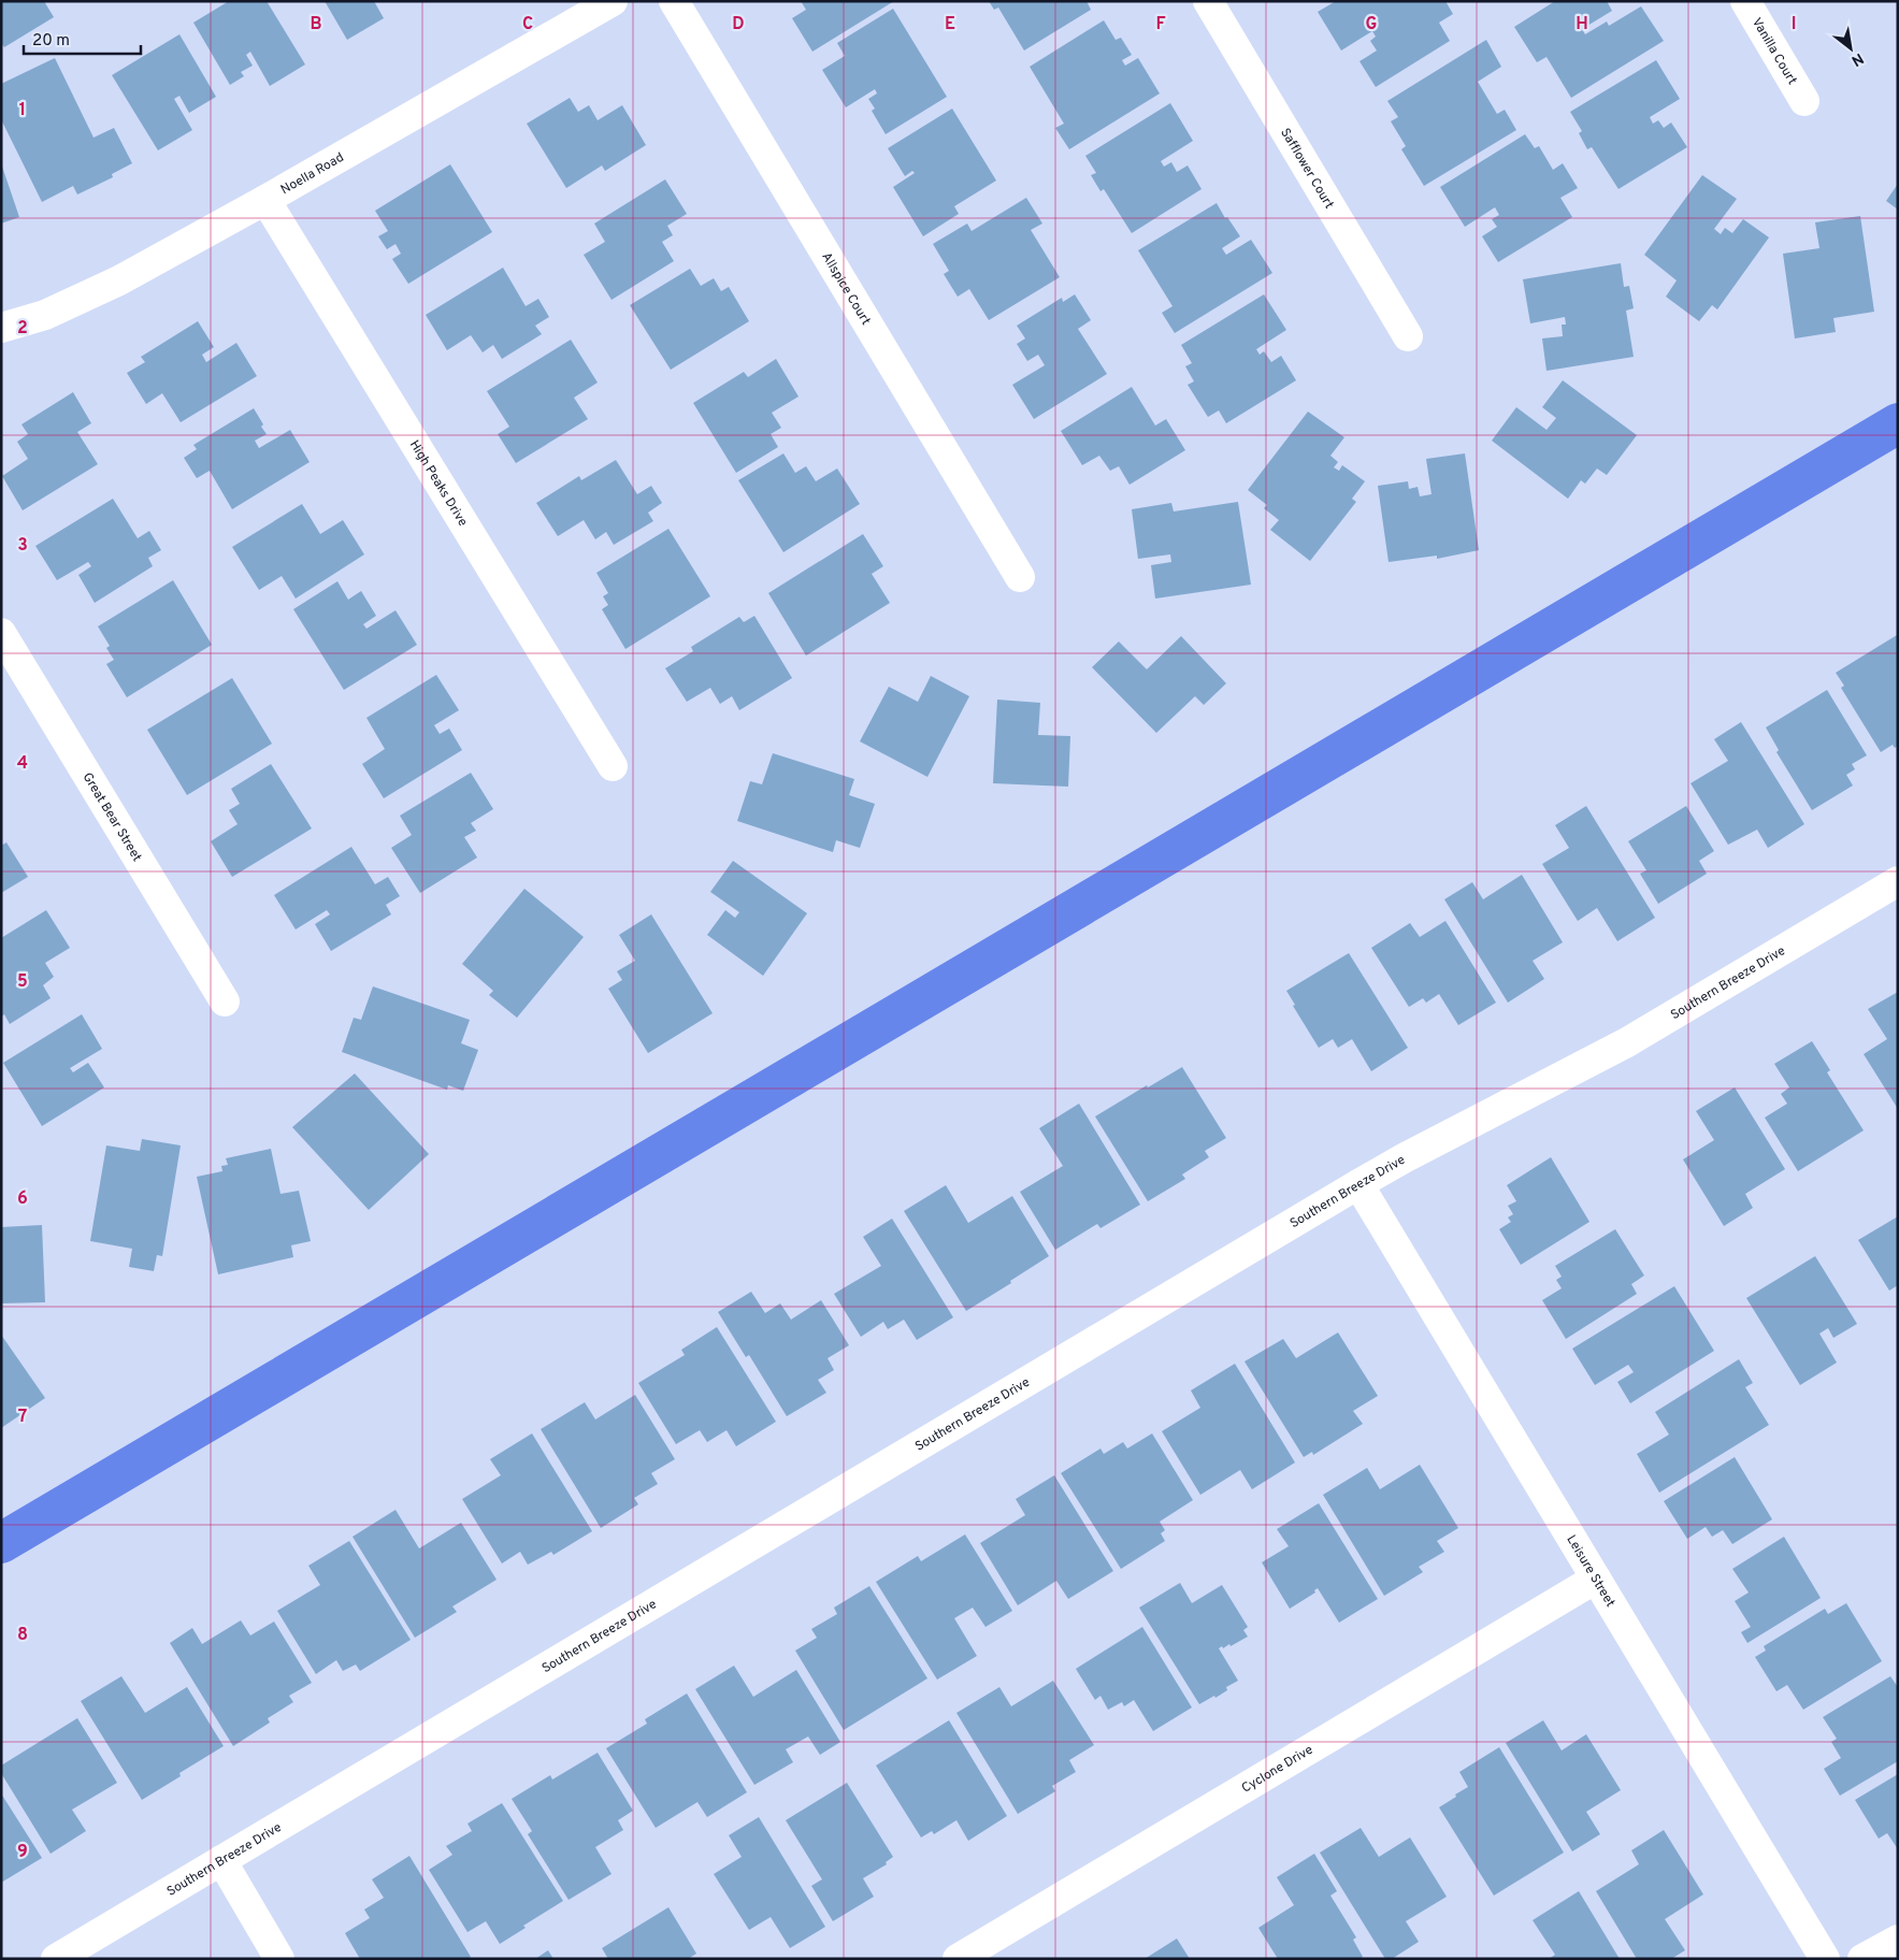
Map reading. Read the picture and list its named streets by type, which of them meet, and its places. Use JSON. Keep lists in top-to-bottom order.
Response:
{
  "streets": {
    "street": [
      "Vanilla Court",
      "Safflower Court",
      "Noella Road",
      "Allspice Court",
      "High Peaks Drive",
      "Great Bear Street",
      "Southern Breeze Drive",
      "Leisure Street",
      "Cyclone Drive"
    ]
  },
  "crossings": [
    ["Noella Road", "High Peaks Drive"],
    ["Southern Breeze Drive", "Leisure Street"],
    ["Leisure Street", "Cyclone Drive"]
  ],
  "scale_bar": "20 m",
  "north": "bottom right",
  "grid": {
    "columns": [
      "B",
      "C",
      "D",
      "E",
      "F",
      "G",
      "H",
      "I"
    ],
    "rows": [
      "1",
      "2",
      "3",
      "4",
      "5",
      "6",
      "7",
      "8",
      "9"
    ]
  }
}
